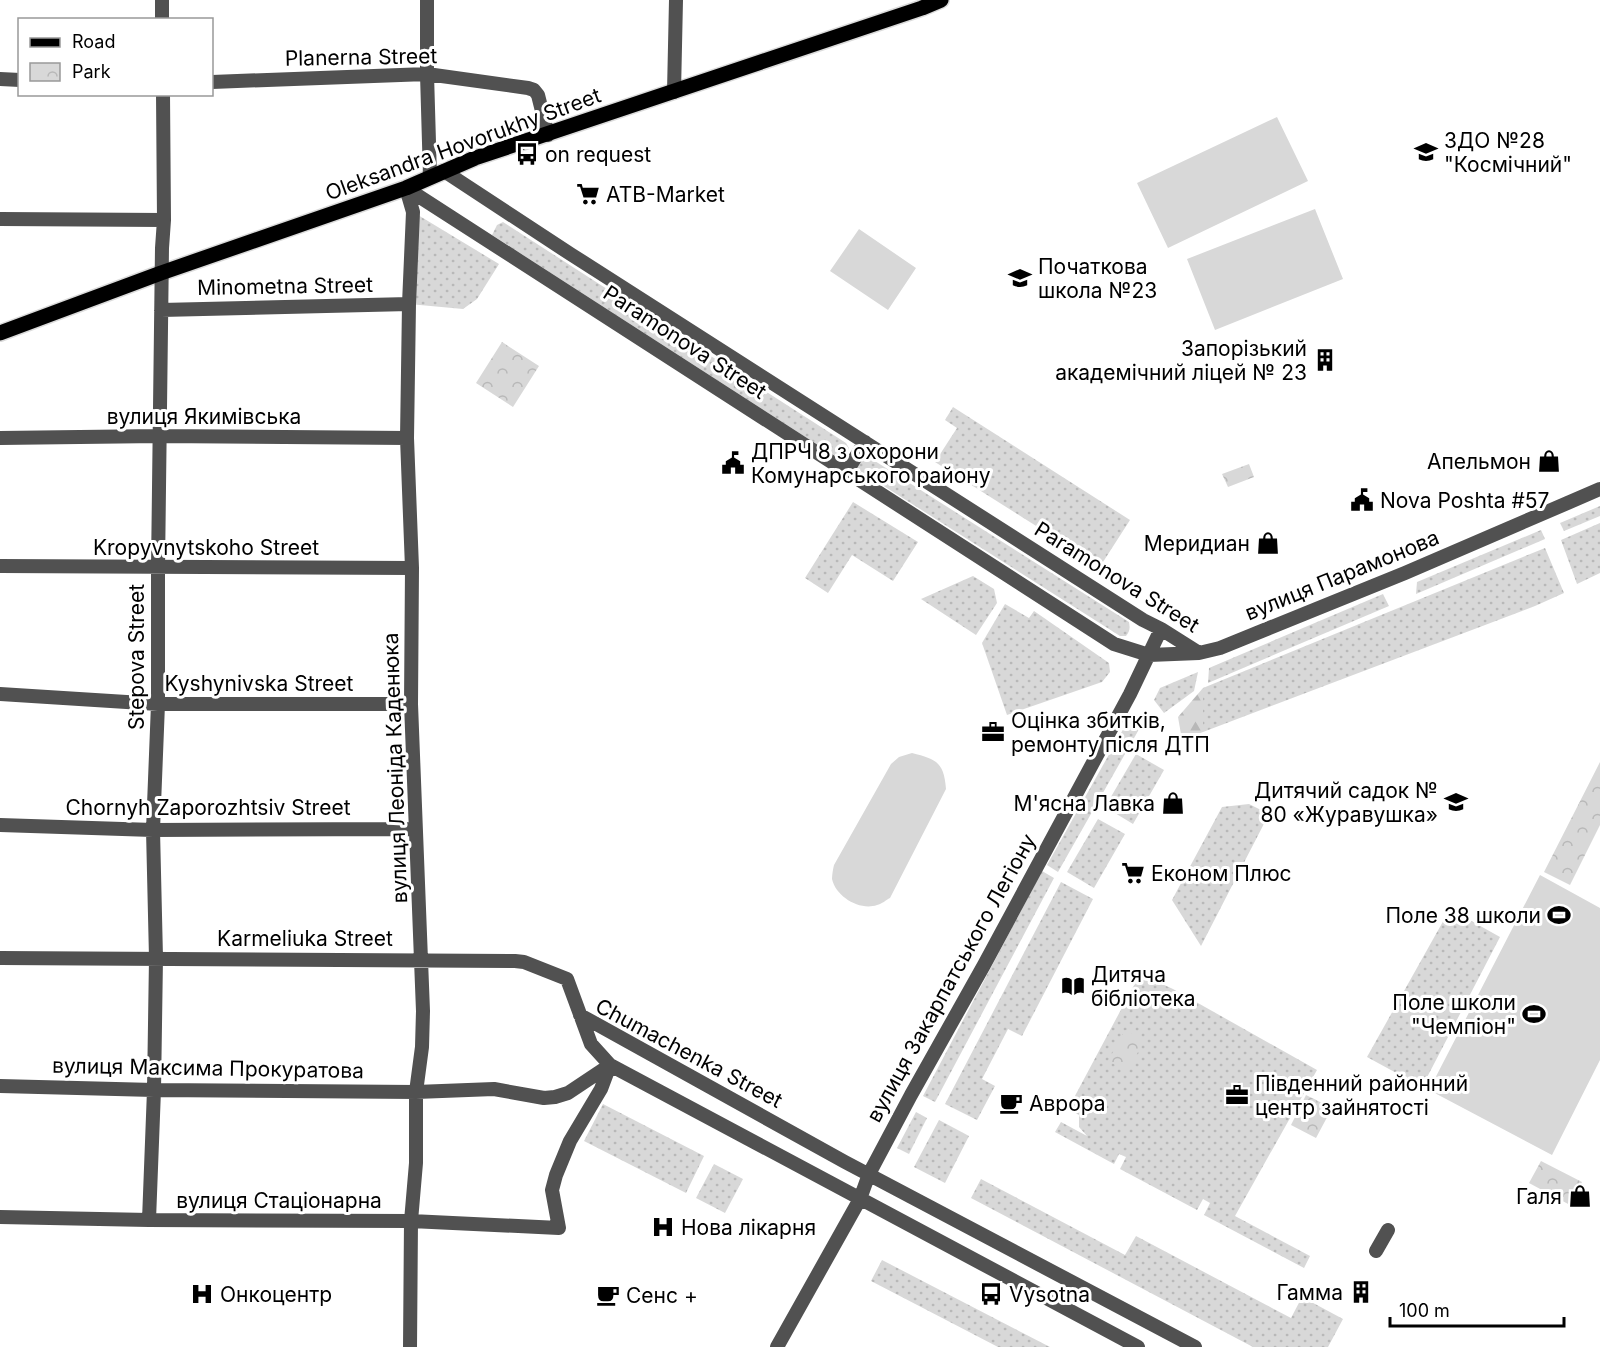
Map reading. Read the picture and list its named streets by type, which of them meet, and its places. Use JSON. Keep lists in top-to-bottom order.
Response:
{
  "streets": {
    "main road": ["Oleksandra Hovorukhy Street"],
    "street": [
      "Planerna Street",
      "Minometna Street",
      "Paramonova Street",
      "вулиця Якимівська",
      "Kropyvnytskoho Street",
      "вулиця Парамонова",
      "Stepova Street",
      "Kyshynivska Street",
      "вулиця Леоніда Каденюка",
      "Chornyh Zaporozhtsiv Street",
      "Karmeliuka Street",
      "вулиця Закарпатського Легіону",
      "Chumachenka Street",
      "вулиця Максима Прокуратова",
      "вулиця Стаціонарна"
    ]
  },
  "crossings": [
    ["Planerna Street", "Oleksandra Hovorukhy Street"],
    ["Oleksandra Hovorukhy Street", "Paramonova Street"],
    ["Oleksandra Hovorukhy Street", "Stepova Street"],
    ["Oleksandra Hovorukhy Street", "вулиця Леоніда Каденюка"],
    ["Minometna Street", "Stepova Street"],
    ["Minometna Street", "вулиця Леоніда Каденюка"],
    ["Paramonova Street", "вулиця Парамонова"],
    ["Paramonova Street", "вулиця Леоніда Каденюка"],
    ["Paramonova Street", "вулиця Закарпатського Легіону"],
    ["вулиця Якимівська", "Stepova Street"],
    ["вулиця Якимівська", "вулиця Леоніда Каденюка"],
    ["Kropyvnytskoho Street", "Stepova Street"],
    ["Kropyvnytskoho Street", "вулиця Леоніда Каденюка"],
    ["Stepova Street", "Kyshynivska Street"],
    ["Stepova Street", "Chornyh Zaporozhtsiv Street"],
    ["Stepova Street", "Karmeliuka Street"],
    ["Stepova Street", "вулиця Максима Прокуратова"],
    ["Stepova Street", "вулиця Стаціонарна"],
    ["Kyshynivska Street", "вулиця Леоніда Каденюка"],
    ["вулиця Леоніда Каденюка", "Chornyh Zaporozhtsiv Street"],
    ["вулиця Леоніда Каденюка", "Karmeliuka Street"],
    ["вулиця Леоніда Каденюка", "вулиця Максима Прокуратова"],
    ["вулиця Леоніда Каденюка", "вулиця Стаціонарна"],
    ["Karmeliuka Street", "Chumachenka Street"],
    ["вулиця Закарпатського Легіону", "Chumachenka Street"],
    ["Chumachenka Street", "вулиця Максима Прокуратова"],
    ["Chumachenka Street", "вулиця Стаціонарна"],
    ["вулиця Максима Прокуратова", "вулиця Стаціонарна"]
  ],
  "places": {
    "school or university": ["ЗДО №28 \"Космічний\"", "Початкова школа №23", "Дитячий садок № 80 «Журавушка»"],
    "bus stop": ["on request", "Vysotna"],
    "supermarket": ["ATB-Market", "Економ Плюс"],
    "building": ["Запорізький академічний ліцей № 23", "Гамма"],
    "shop": [
      "Апельмон",
      "Меридиан",
      "М'ясна Лавка",
      "Галя"
    ],
    "public building": ["ДПРЧ 8 з охорони Комунарського району", "Nova Poshta #57"],
    "office": ["Оцінка збитків, ремонту після ДТП", "Південний районний центр зайнятості"],
    "sports": ["Поле 38 школи", "Поле школи \"Чемпіон\""],
    "library": ["Дитяча бібліотека"],
    "cafe": ["Аврора", "Сенс +"],
    "hospital": ["Нова лікарня", "Онкоцентр"]
  },
  "legend": ["Road", "Park"],
  "scale_bar": "100 m"
}
